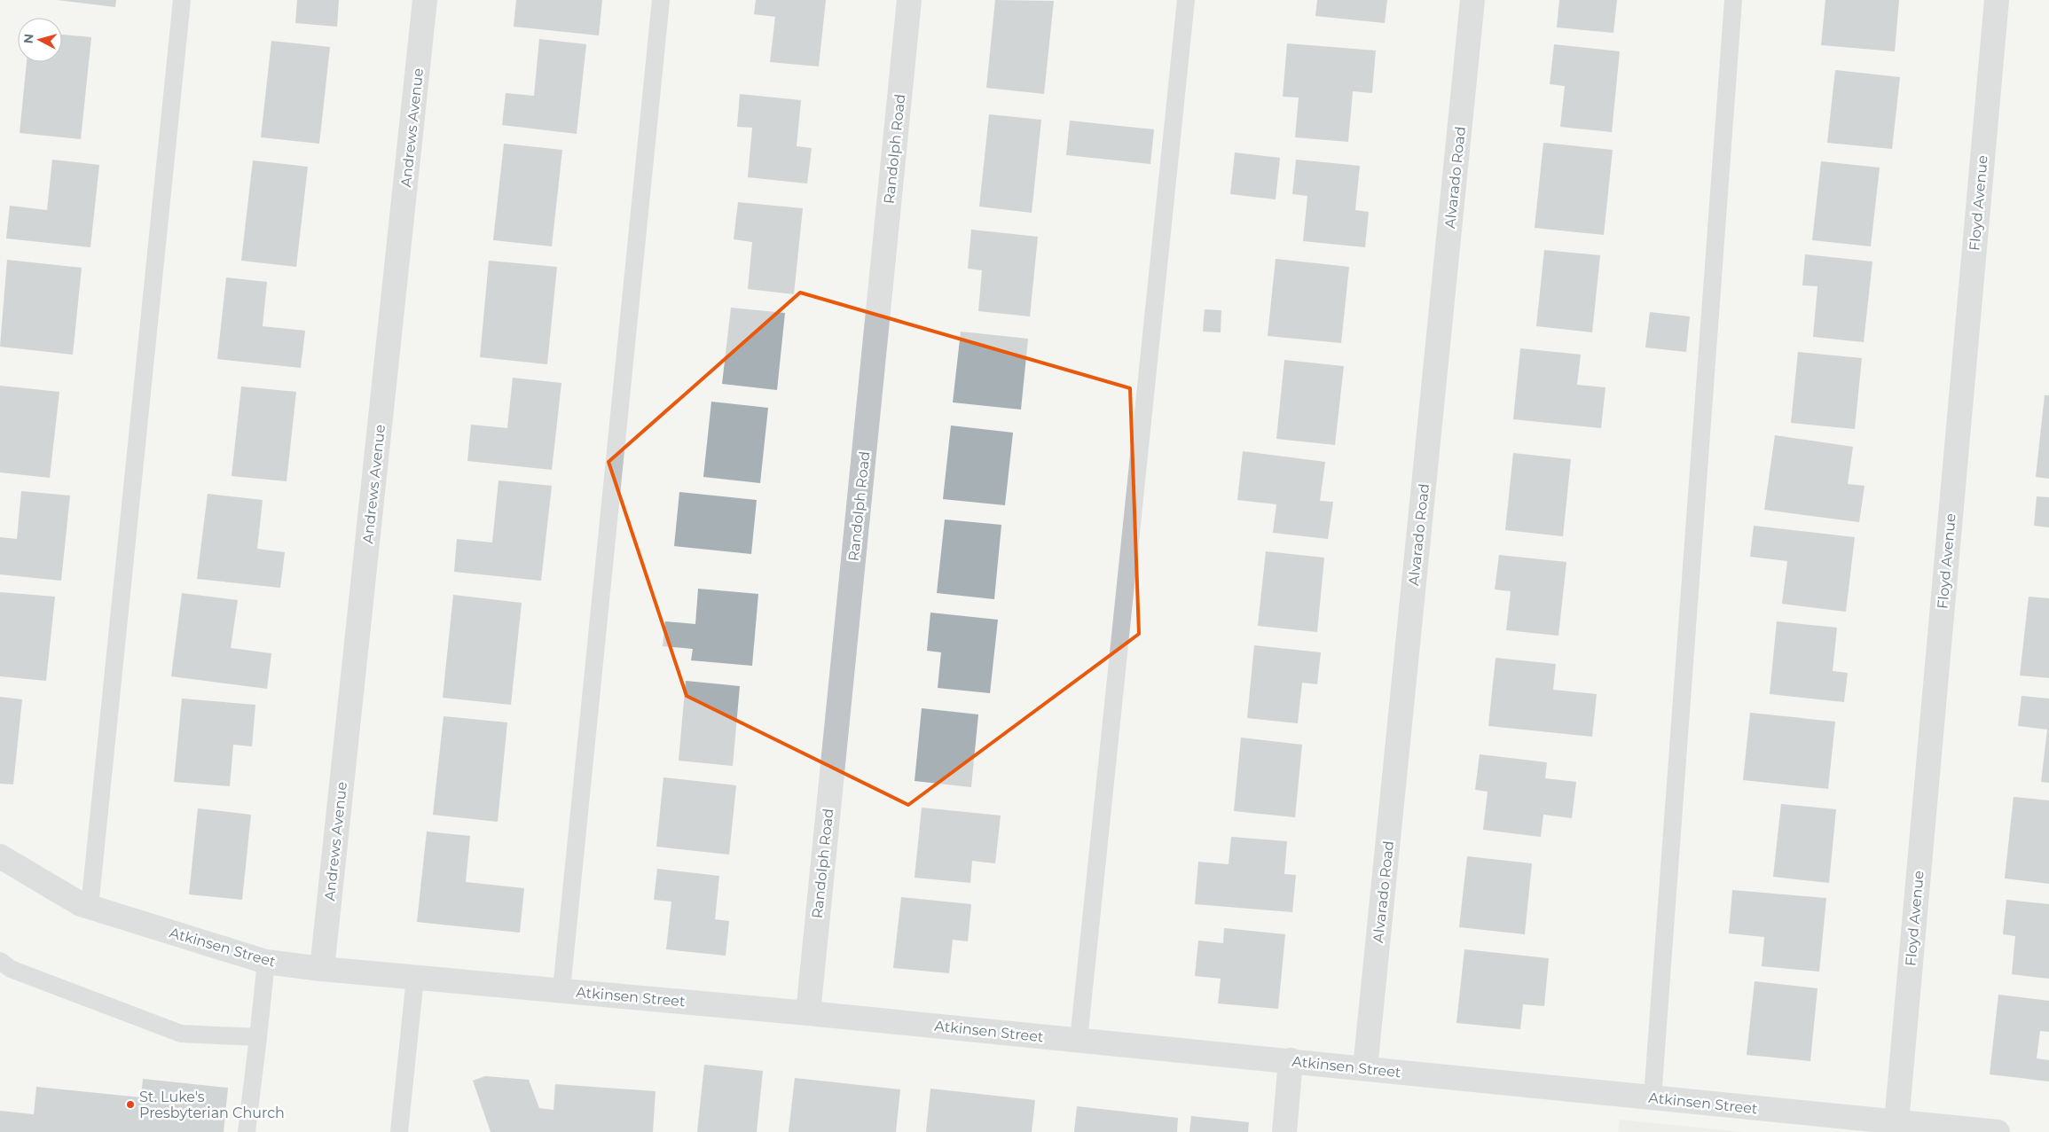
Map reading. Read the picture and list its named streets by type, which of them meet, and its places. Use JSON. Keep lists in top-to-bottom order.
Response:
{
  "streets": {
    "street": [
      "Andrews Avenue",
      "Randolph Road",
      "Alvarado Road",
      "Floyd Avenue",
      "Atkinsen Street"
    ]
  },
  "crossings": [
    ["Andrews Avenue", "Atkinsen Street"],
    ["Randolph Road", "Atkinsen Street"],
    ["Alvarado Road", "Atkinsen Street"],
    ["Floyd Avenue", "Atkinsen Street"]
  ],
  "places": ["St. Luke's Presbyterian Church"],
  "north": "left"
}
